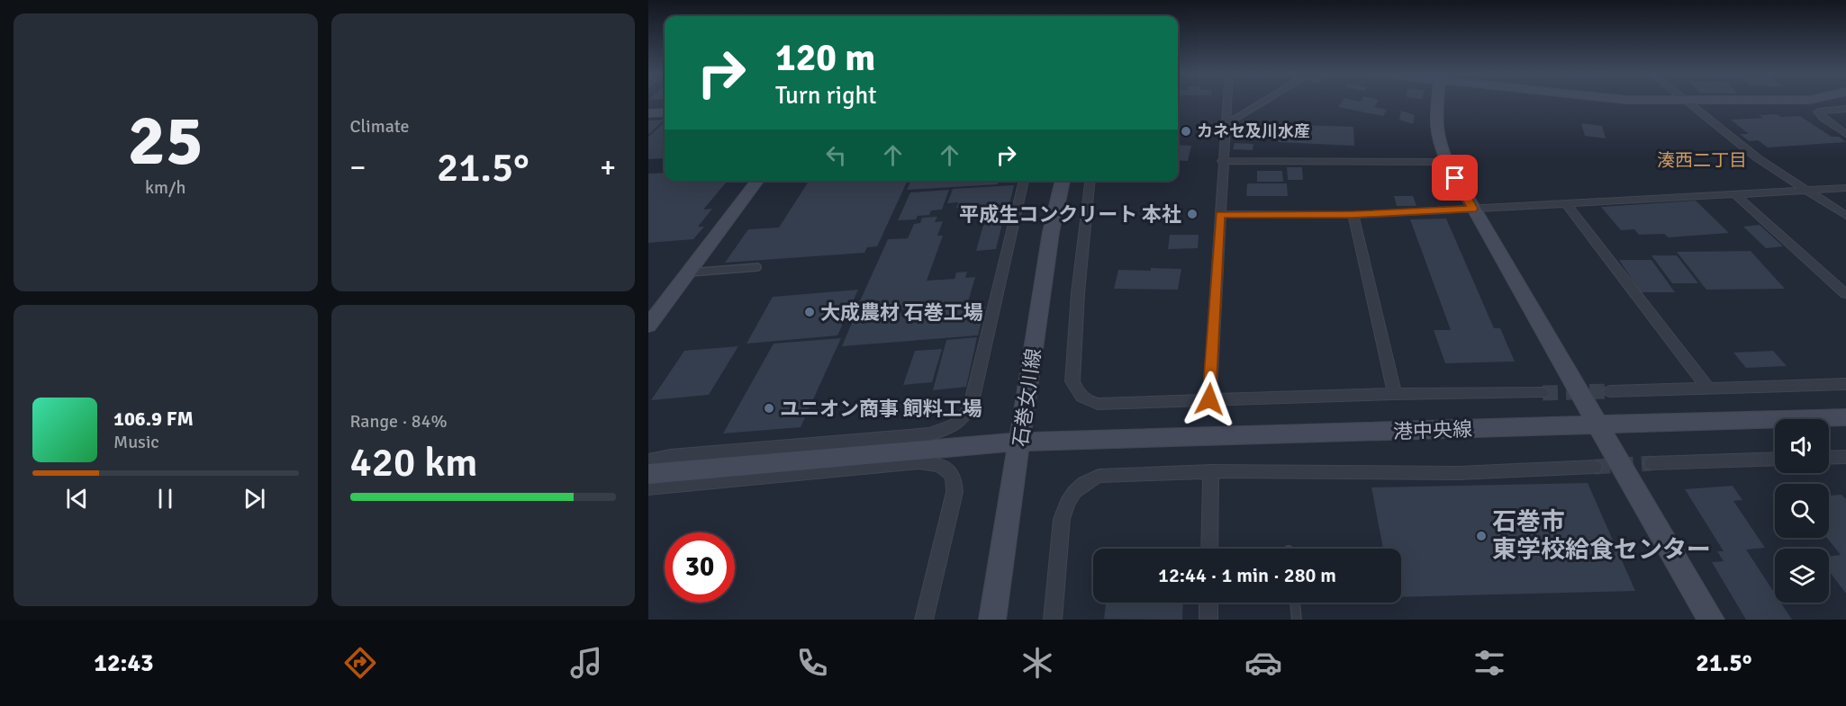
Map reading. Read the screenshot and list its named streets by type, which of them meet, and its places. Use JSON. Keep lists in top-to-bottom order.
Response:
{
  "streets": {
    "street": ["石巻女川線", "港中央線"]
  },
  "crossings": [
    ["石巻女川線", "港中央線"]
  ],
  "districts": ["湊西二丁目"],
  "places": [
    "カネセ及川水産",
    "平成生コンクリート 本社",
    "大成農材 石巻工場",
    "ユニオン商事 飼料工場",
    "石巻市 東学校給食センター"
  ],
  "page": {
    "tile": [
      ["25", "km/h"],
      "Climate",
      ["Range · 84%", "420 km"]
    ],
    "turn": ["120 m", "Turn right"],
    "heat": ["−", "21.5°", "+"],
    "song": ["106.9 FM", "Music"],
    "limit": "30",
    "trip": "12:44 · 1 min · 280 m",
    "tabs": ["12:43", "21.5°"]
  }
}
